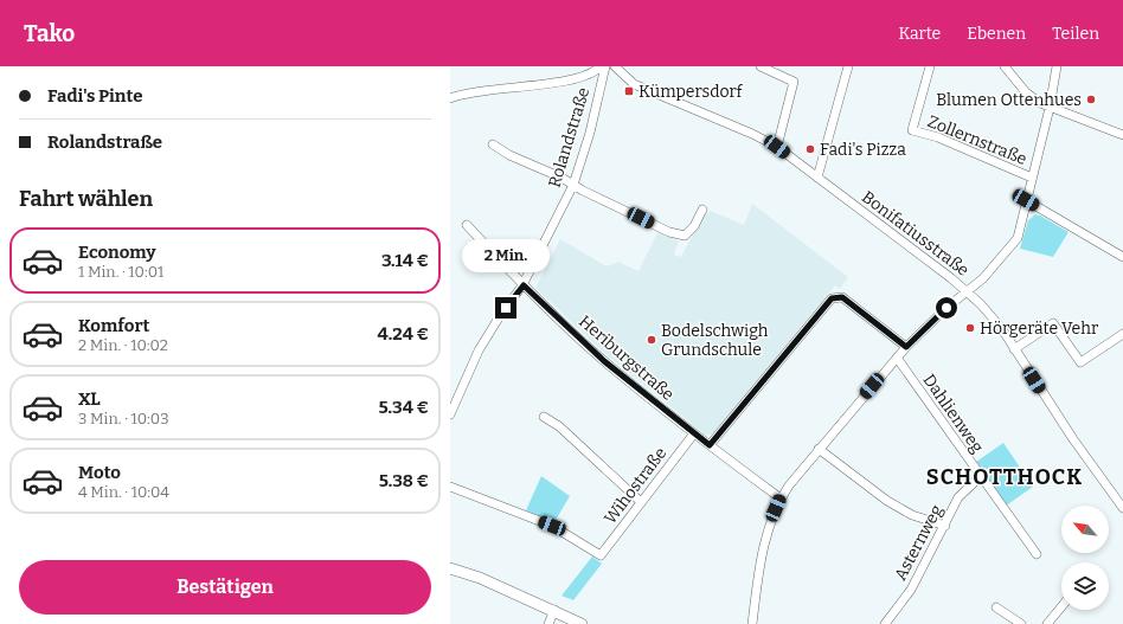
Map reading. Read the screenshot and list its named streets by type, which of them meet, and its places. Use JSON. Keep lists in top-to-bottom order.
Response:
{
  "streets": {
    "street": [
      "Rolandstraße",
      "Zollernstraße",
      "Bonifatiusstraße",
      "Heriburgstraße",
      "Dahlienweg",
      "Wihostraße",
      "Asternweg"
    ]
  },
  "crossings": [
    ["Rolandstraße", "Heriburgstraße"],
    ["Heriburgstraße", "Wihostraße"],
    ["Dahlienweg", "Asternweg"]
  ],
  "districts": ["SCHOTTHOCK"],
  "places": {
    "transit": ["Kümpersdorf"],
    "other": [
      "Blumen Ottenhues",
      "Fadi's Pizza",
      "Hörgeräte Vehr",
      "Bodelschwigh Grundschule"
    ]
  },
  "north": "top left",
  "page": {
    "header": "Tako",
    "nav": ["Karte", "Ebenen", "Teilen"],
    "banner": ["Fadi's Pinte", "Rolandstraße"],
    "heading": "Fahrt wählen",
    "list": [
      {
        "name": "Economy",
        "note": "1 Min. · 10:01",
        "value": "3.14 €"
      },
      {
        "name": "Komfort",
        "note": "2 Min. · 10:02",
        "value": "4.24 €"
      },
      {
        "name": "XL",
        "note": "3 Min. · 10:03",
        "value": "5.34 €"
      },
      {
        "name": "Moto",
        "note": "4 Min. · 10:04",
        "value": "5.38 €"
      }
    ],
    "bubble": "2 Min.",
    "buttons": "Bestätigen"
  }
}
